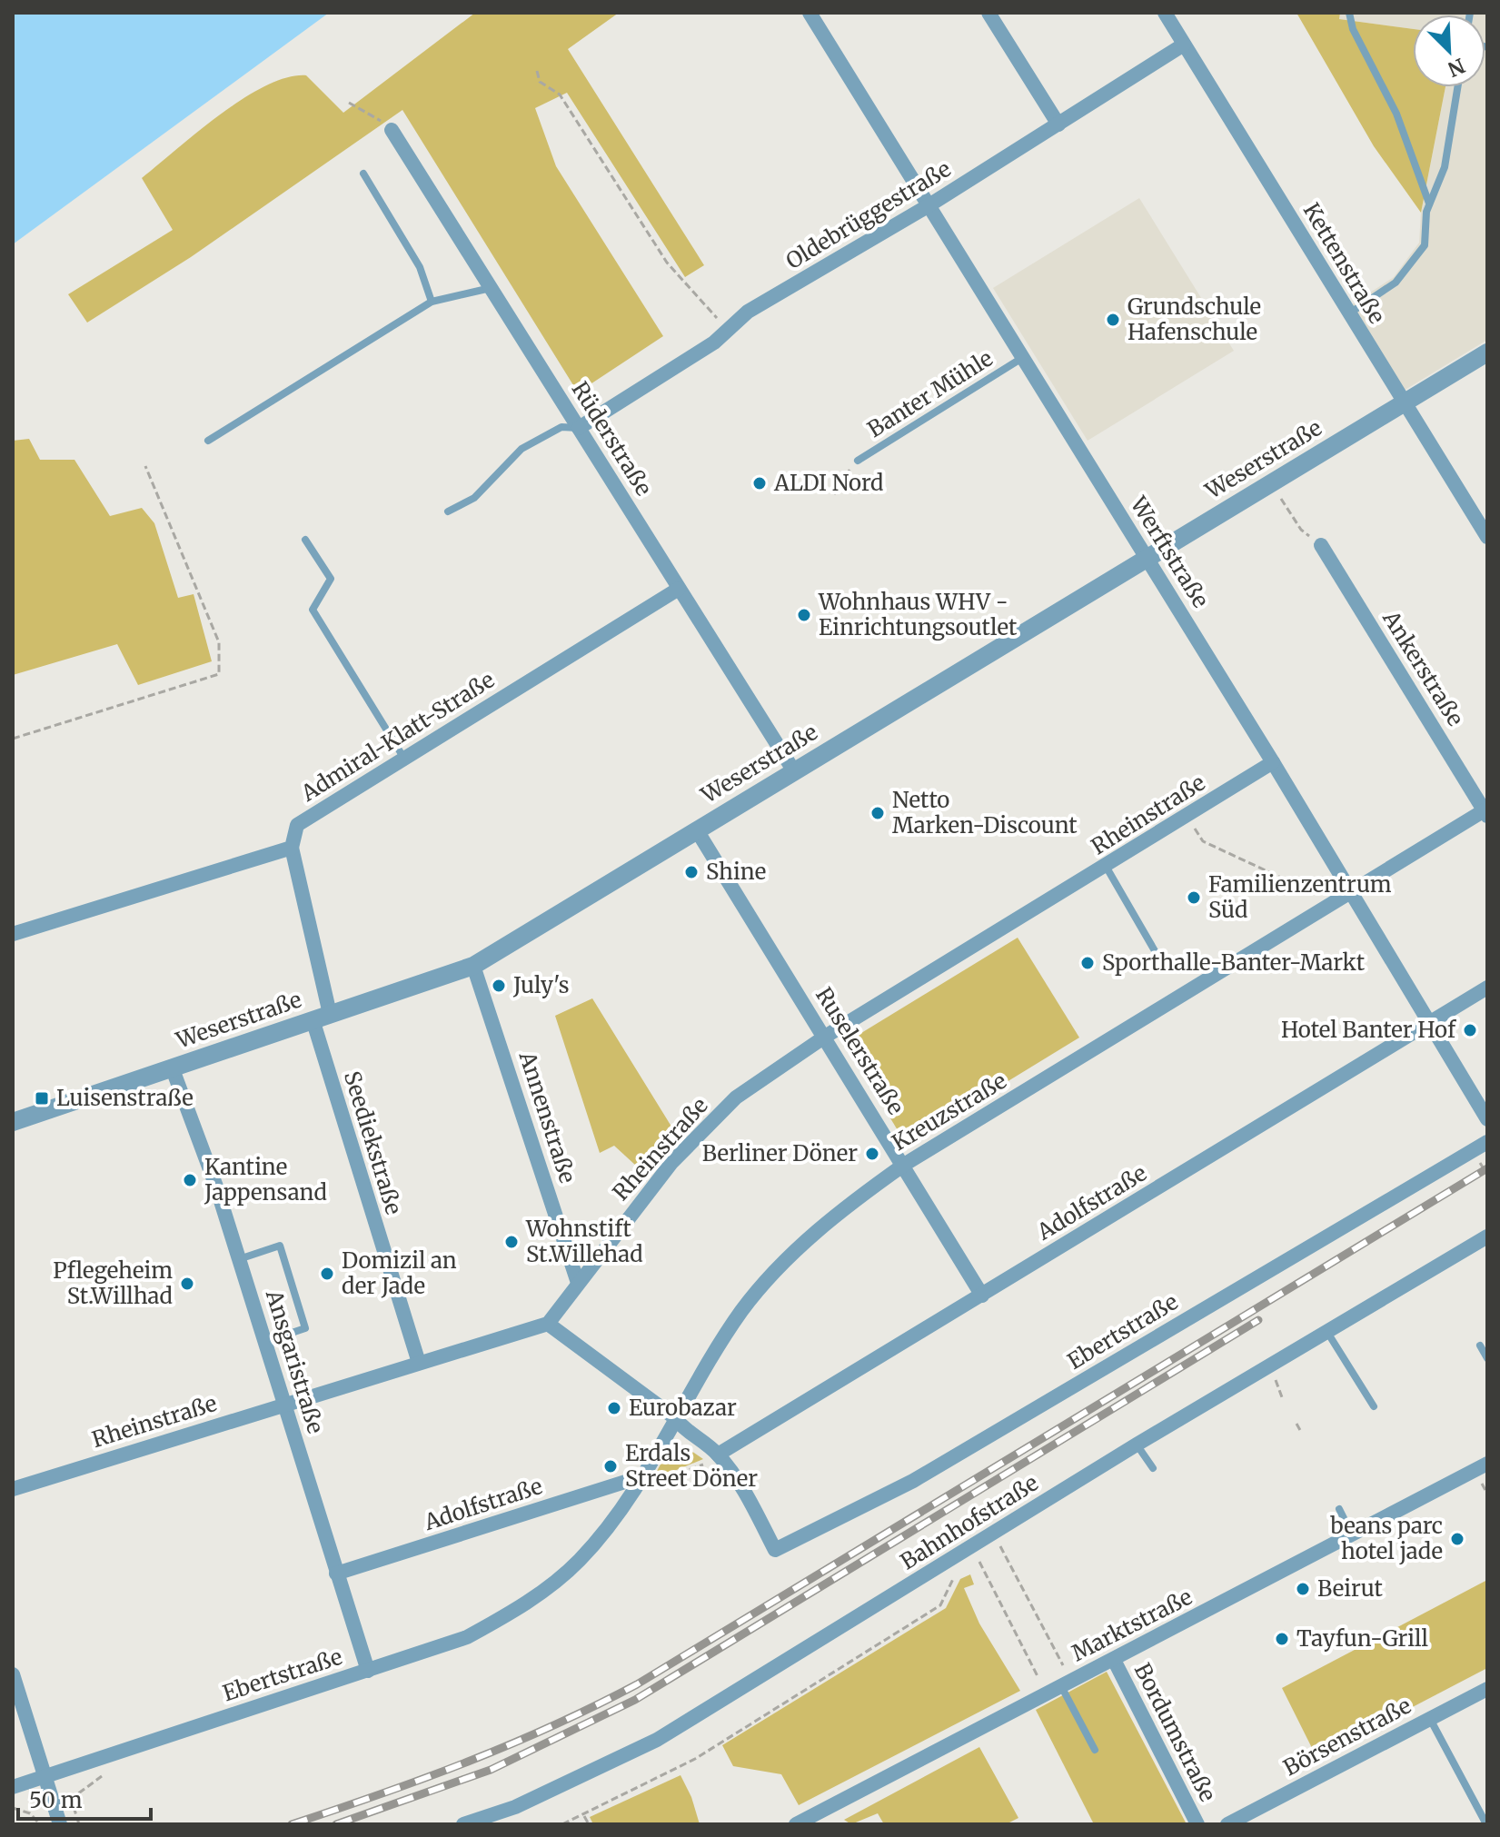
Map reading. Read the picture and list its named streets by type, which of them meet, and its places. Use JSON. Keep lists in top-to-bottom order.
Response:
{
  "streets": {
    "street": [
      "Oldebrüggestraße",
      "Kettenstraße",
      "Rüderstraße",
      "Weserstraße",
      "Werftstraße",
      "Ankerstraße",
      "Admiral-Klatt-Straße",
      "Rheinstraße",
      "Ruselerstraße",
      "Kreuzstraße",
      "Annenstraße",
      "Seediekstraße",
      "Adolfstraße",
      "Ebertstraße",
      "Ansgaristraße",
      "Bahnhofstraße",
      "Marktstraße",
      "Bordumstraße",
      "Börsenstraße"
    ],
    "lane": ["Banter Mühle"]
  },
  "crossings": [
    ["Oldebrüggestraße", "Kettenstraße"],
    ["Oldebrüggestraße", "Rüderstraße"],
    ["Oldebrüggestraße", "Werftstraße"],
    ["Kettenstraße", "Weserstraße"],
    ["Banter Mühle", "Werftstraße"],
    ["Rüderstraße", "Weserstraße"],
    ["Rüderstraße", "Admiral-Klatt-Straße"],
    ["Weserstraße", "Werftstraße"],
    ["Weserstraße", "Ruselerstraße"],
    ["Weserstraße", "Annenstraße"],
    ["Weserstraße", "Seediekstraße"],
    ["Weserstraße", "Ansgaristraße"],
    ["Werftstraße", "Rheinstraße"],
    ["Werftstraße", "Kreuzstraße"],
    ["Werftstraße", "Adolfstraße"],
    ["Ankerstraße", "Kreuzstraße"],
    ["Admiral-Klatt-Straße", "Seediekstraße"],
    ["Rheinstraße", "Ruselerstraße"],
    ["Rheinstraße", "Annenstraße"],
    ["Rheinstraße", "Seediekstraße"],
    ["Rheinstraße", "Ansgaristraße"],
    ["Ruselerstraße", "Kreuzstraße"],
    ["Ruselerstraße", "Adolfstraße"],
    ["Kreuzstraße", "Adolfstraße"],
    ["Kreuzstraße", "Ebertstraße"],
    ["Adolfstraße", "Ebertstraße"],
    ["Adolfstraße", "Ansgaristraße"],
    ["Ebertstraße", "Ansgaristraße"],
    ["Marktstraße", "Bordumstraße"]
  ],
  "places": {
    "other": [
      "Grundschule Hafenschule",
      "ALDI Nord",
      "Wohnhaus WHV - Einrichtungsoutlet",
      "Netto Marken-Discount",
      "Shine",
      "Familienzentrum Süd",
      "Sporthalle-Banter-Markt",
      "July's",
      "Hotel Banter Hof",
      "Berliner Döner",
      "Kantine Jappensand",
      "Wohnstift St.Willehad",
      "Domizil an der Jade",
      "Pflegeheim St.Willhad",
      "Eurobazar",
      "Erdals Street Döner",
      "beans parc hotel jade",
      "Beirut",
      "Tayfun-Grill"
    ],
    "transit": ["Luisenstraße"]
  },
  "scale_bar": "50 m",
  "north": "bottom right"
}
